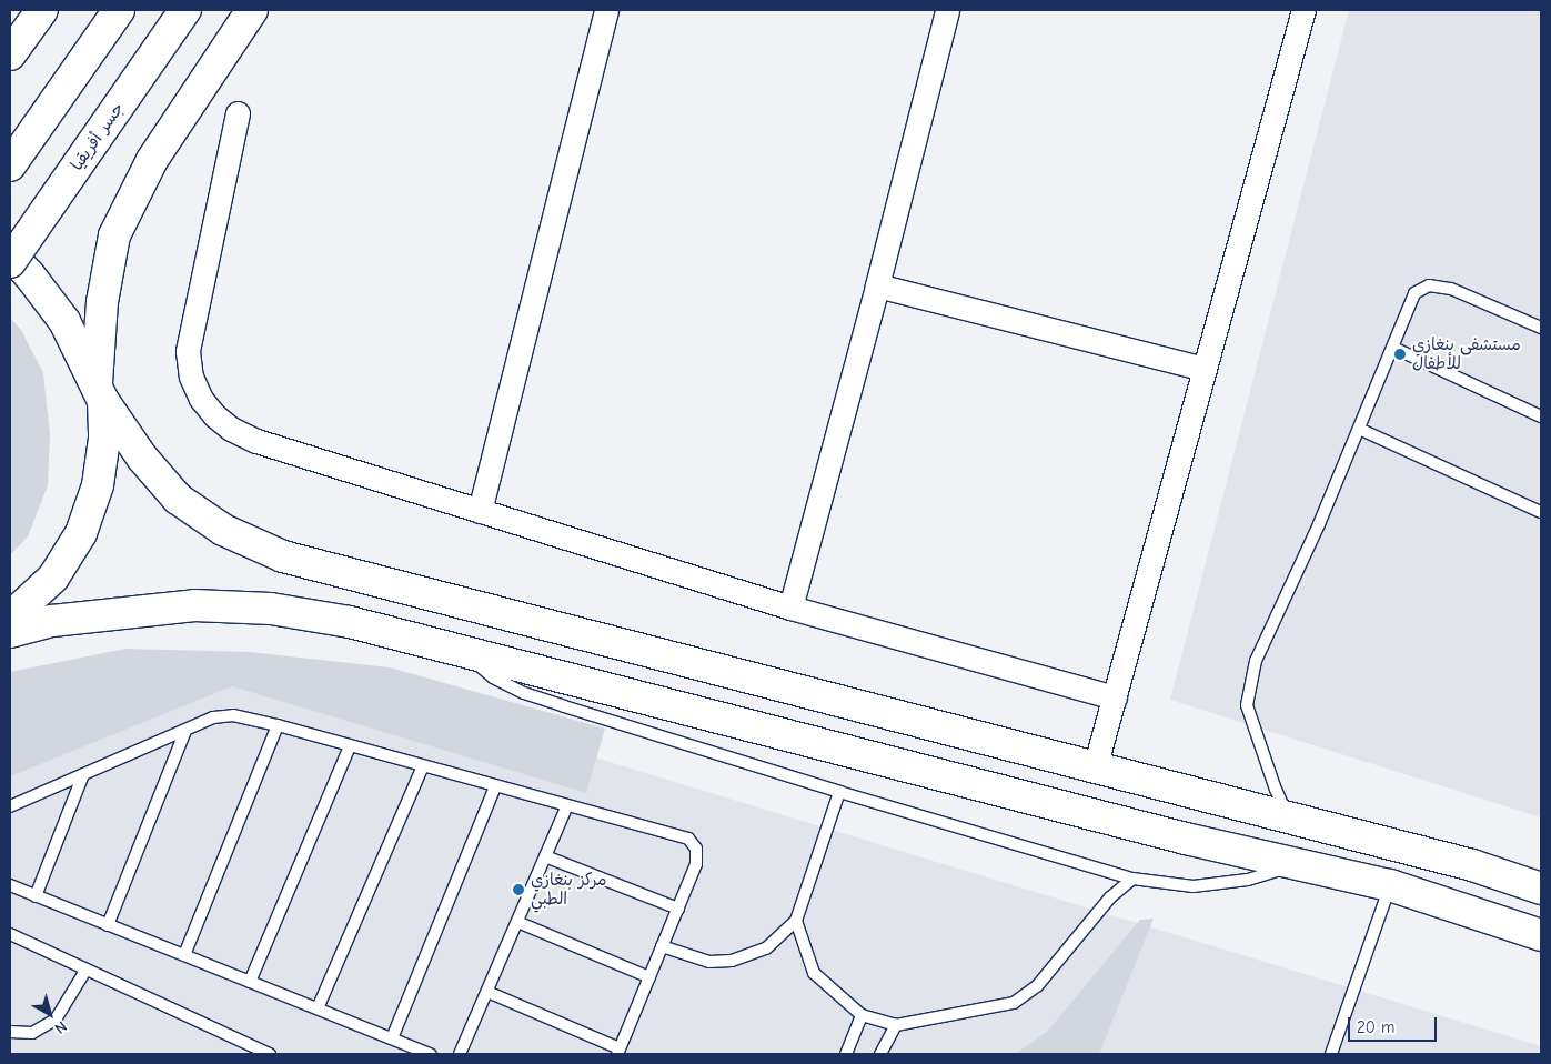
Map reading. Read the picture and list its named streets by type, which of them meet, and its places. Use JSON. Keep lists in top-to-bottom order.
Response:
{
  "streets": {
    "highway": ["جسر أفريقيا"]
  },
  "places": ["مستشفى بنغازي للأطفال", "مركز بنغازي الطبي"],
  "scale_bar": "20 m",
  "north": "bottom right"
}
